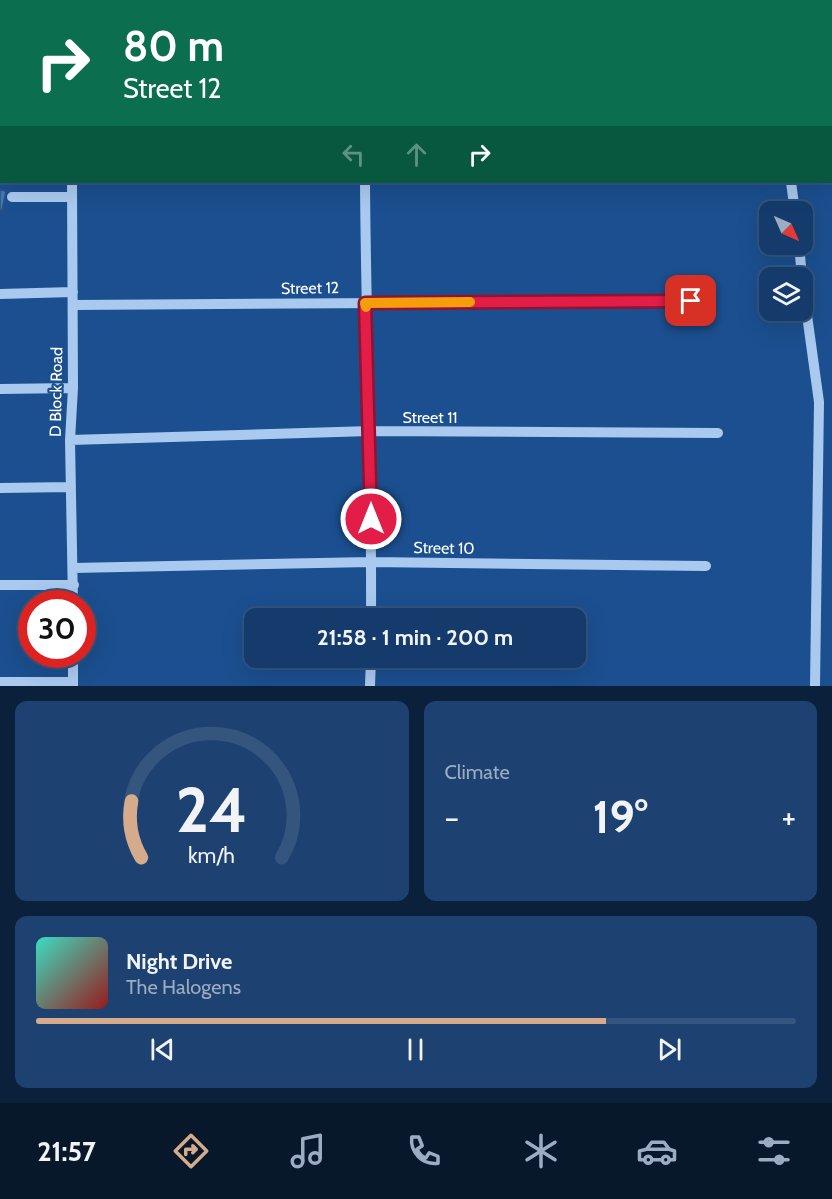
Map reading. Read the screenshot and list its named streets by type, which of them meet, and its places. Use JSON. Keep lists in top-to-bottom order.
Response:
{
  "streets": {
    "street": [
      "Street 12",
      "D Block Road",
      "Street 11",
      "Street 10"
    ]
  },
  "crossings": [
    ["Street 12", "D Block Road"],
    ["D Block Road", "Street 11"],
    ["D Block Road", "Street 10"]
  ],
  "north": "bottom right",
  "page": {
    "turn": ["80 m", "Street 12"],
    "limit": "30",
    "trip": "21:58 · 1 min · 200 m",
    "tile": "Climate",
    "heat": ["−", "19°", "+"],
    "song": ["Night Drive", "The Halogens"],
    "tabs": "21:57",
    "gauge": ["24", "km/h"]
  }
}
